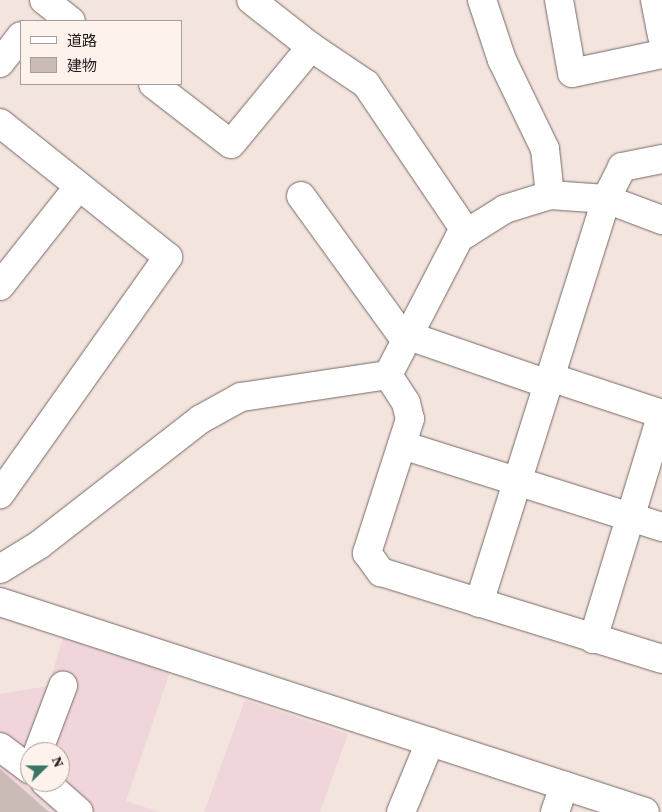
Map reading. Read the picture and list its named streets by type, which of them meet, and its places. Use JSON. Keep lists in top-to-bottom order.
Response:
{
  "legend": ["道路", "建物"],
  "north": "right"
}
